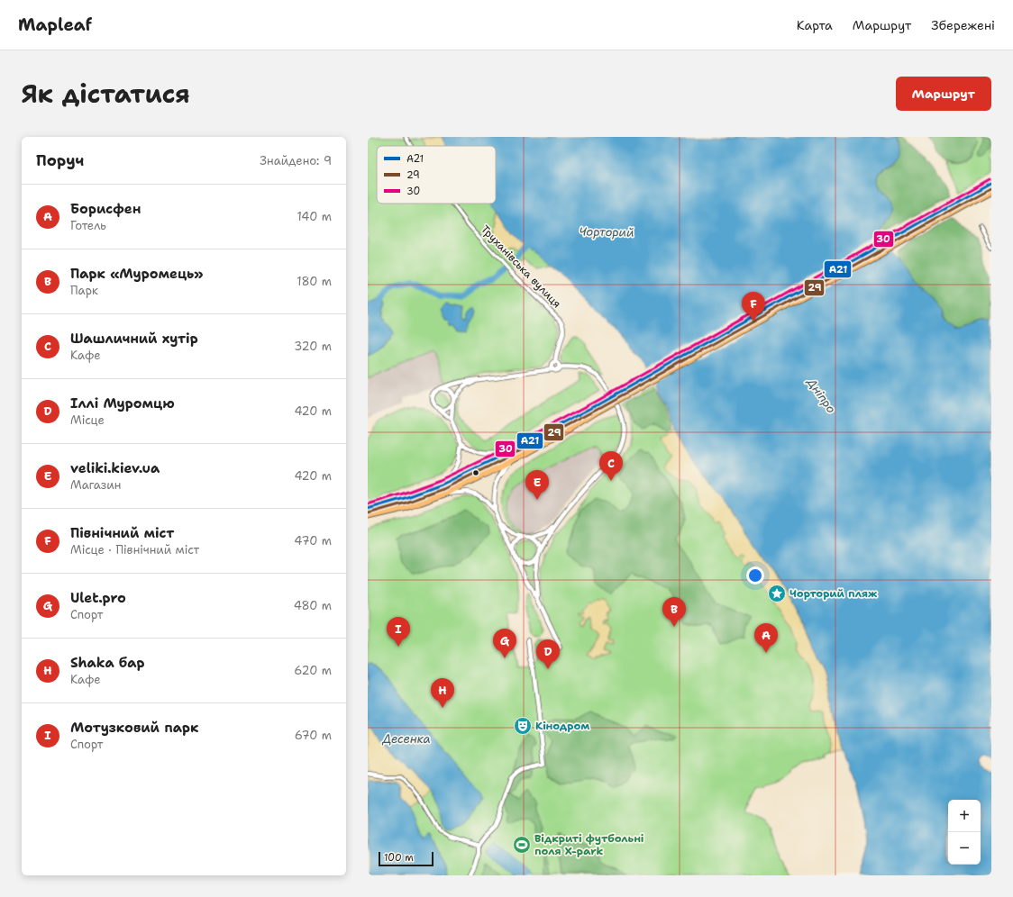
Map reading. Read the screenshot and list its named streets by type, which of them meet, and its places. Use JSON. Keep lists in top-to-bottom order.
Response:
{
  "streets": {
    "street": ["Труханівська вулиця"]
  },
  "water": ["Чорторий", "Дніпро", "Десенка"],
  "places": {
    "place": ["Чорторий пляж"],
    "theatre": ["Кінодром"],
    "sports": ["Відкриті футбольні поля X-park"]
  },
  "lines": ["transit line 30", "transit line А21", "transit line 29"],
  "legend": ["А21", "29", "30"],
  "scale_bar": "100 m",
  "page": {
    "header": "Mapleaf",
    "nav": ["Карта", "Маршрут", "Збережені"],
    "title": "Як дістатися",
    "buttons": "Маршрут",
    "heading": ["Поруч", "Знайдено: 9"],
    "list": [
      {
        "mark": "A",
        "name": "Борисфен",
        "note": "Готель",
        "value": "140 m"
      },
      {
        "mark": "B",
        "name": "Парк «Муромець»",
        "note": "Парк",
        "value": "180 m"
      },
      {
        "mark": "C",
        "name": "Шашличний хутір",
        "note": "Кафе",
        "value": "320 m"
      },
      {
        "mark": "D",
        "name": "Іллі Муромцю",
        "note": "Місце",
        "value": "420 m"
      },
      {
        "mark": "E",
        "name": "veliki.kiev.ua",
        "note": "Магазин",
        "value": "420 m"
      },
      {
        "mark": "F",
        "name": "Північний міст",
        "note": "Місце · Північний міст",
        "value": "470 m"
      },
      {
        "mark": "G",
        "name": "Ulet.pro",
        "note": "Спорт",
        "value": "480 m"
      },
      {
        "mark": "H",
        "name": "Shaka бар",
        "note": "Кафе",
        "value": "620 m"
      },
      {
        "mark": "I",
        "name": "Мотузковий парк",
        "note": "Спорт",
        "value": "670 m"
      }
    ],
    "pins": [
      "F",
      "C",
      "E",
      "B",
      "I",
      "A",
      "G",
      "D",
      "H"
    ],
    "map_buttons": ["+", "−"],
    "scale": "100 m"
  }
}
